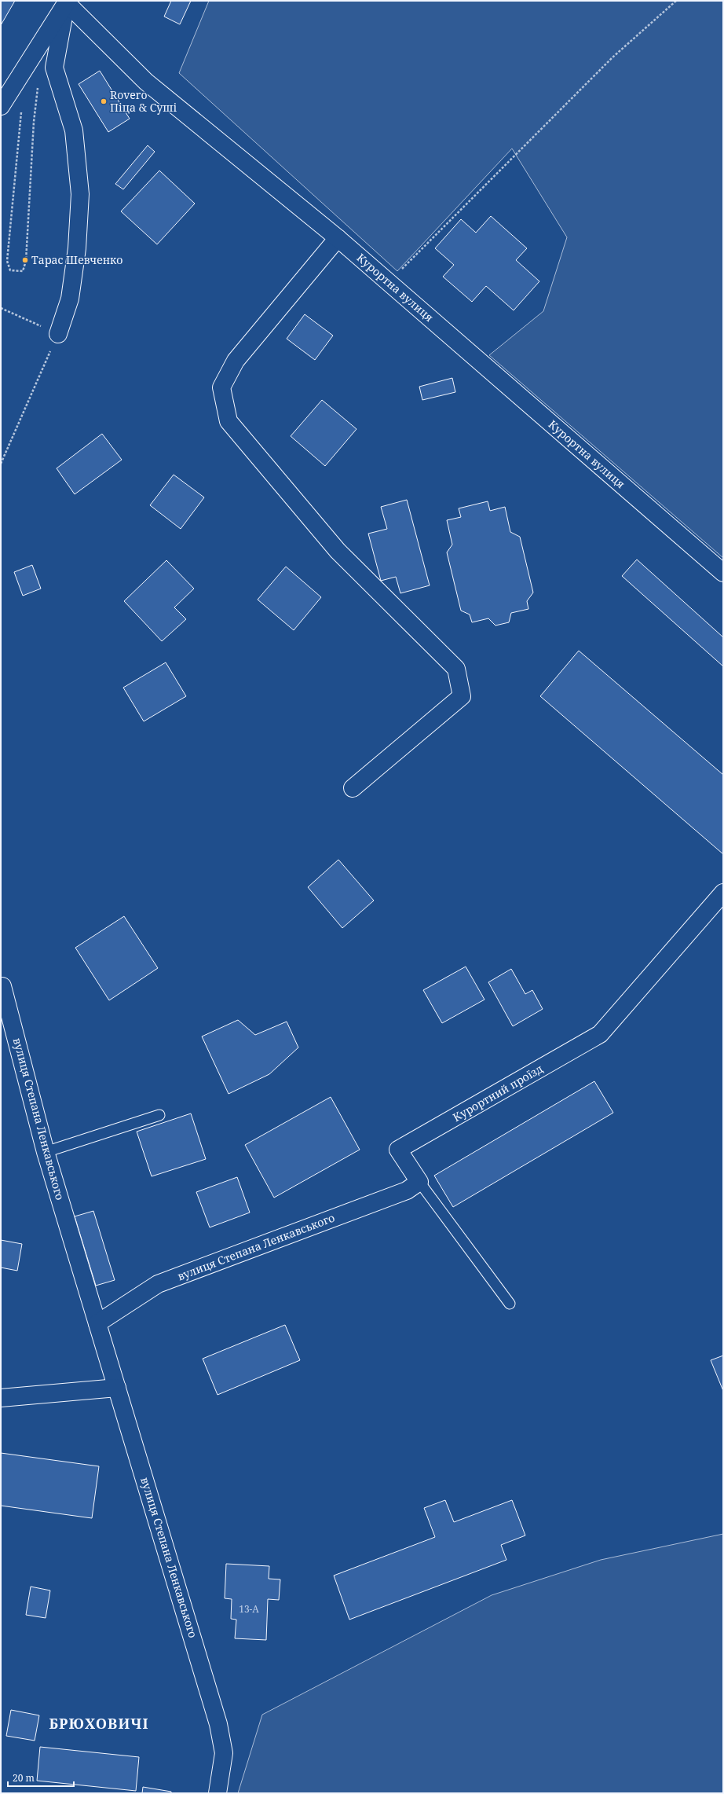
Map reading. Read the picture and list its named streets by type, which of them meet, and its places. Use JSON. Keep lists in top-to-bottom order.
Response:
{
  "streets": {
    "street": ["Курортна вулиця", "Курортний проїзд", "вулиця Степана Ленкавського"]
  },
  "crossings": [
    ["Курортний проїзд", "вулиця Степана Ленкавського"]
  ],
  "districts": ["БРЮХОВИЧІ"],
  "places": ["Rovero Піца & Суші", "Тарас Шевченко"],
  "house_numbers": ["13-А"],
  "scale_bar": "20 m"
}
